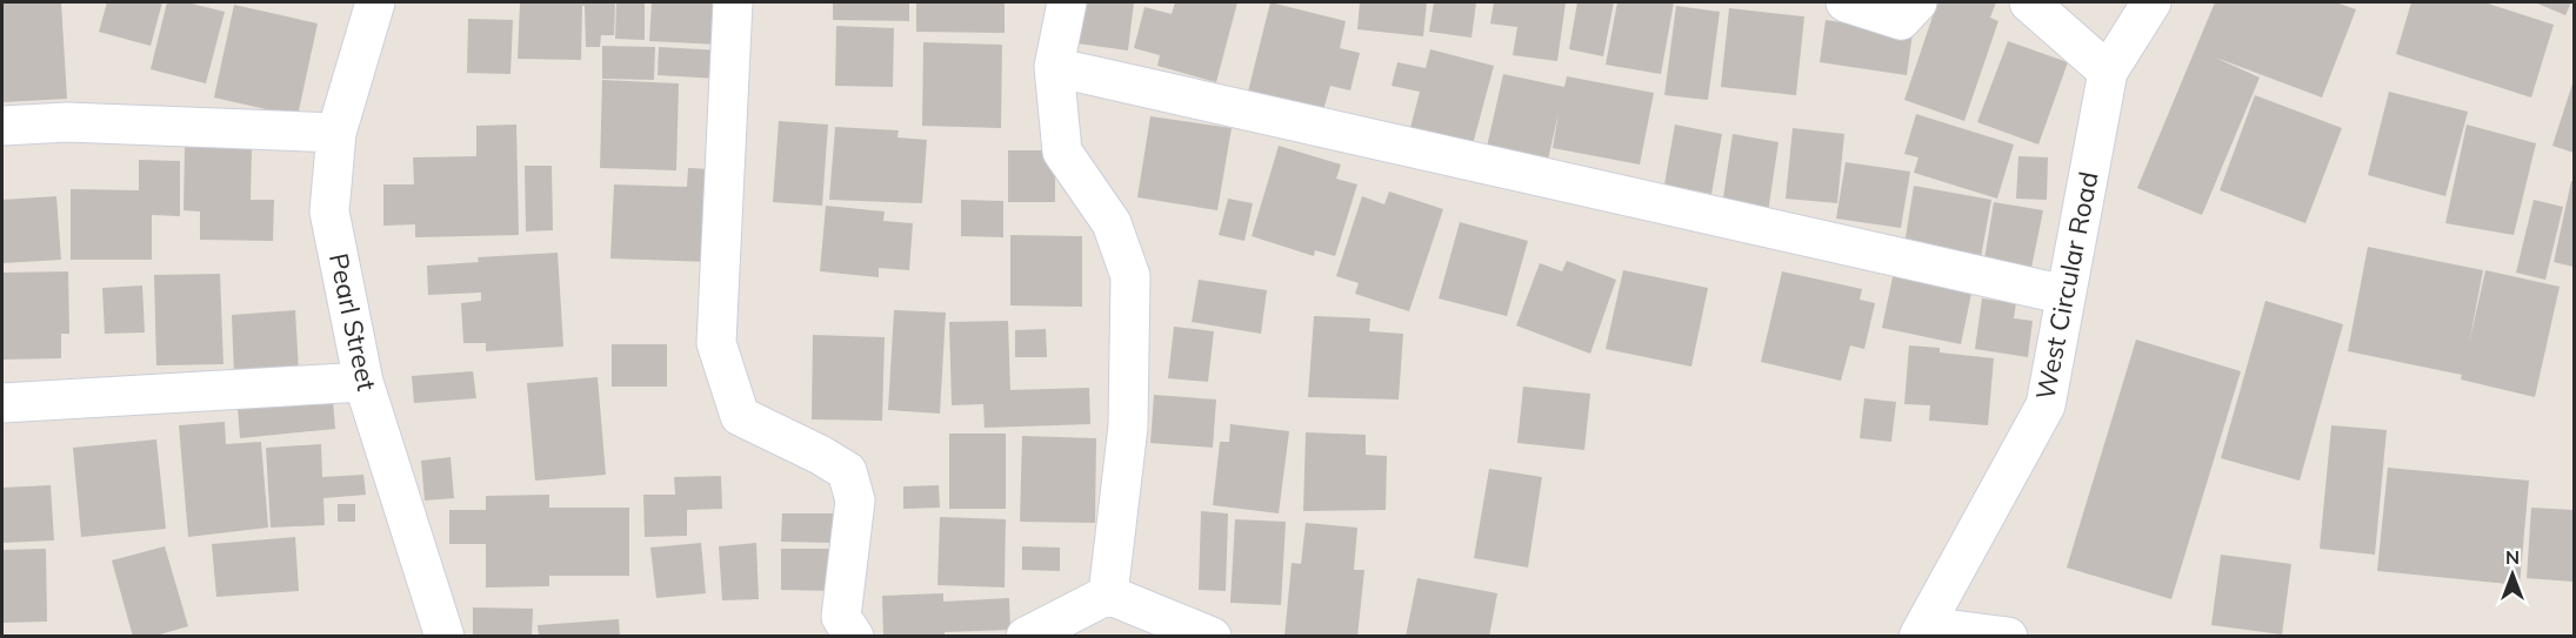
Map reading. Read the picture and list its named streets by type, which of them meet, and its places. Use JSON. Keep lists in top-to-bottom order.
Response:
{
  "streets": {
    "street": ["West Circular Road", "Pearl Street"]
  },
  "north": "top"
}
